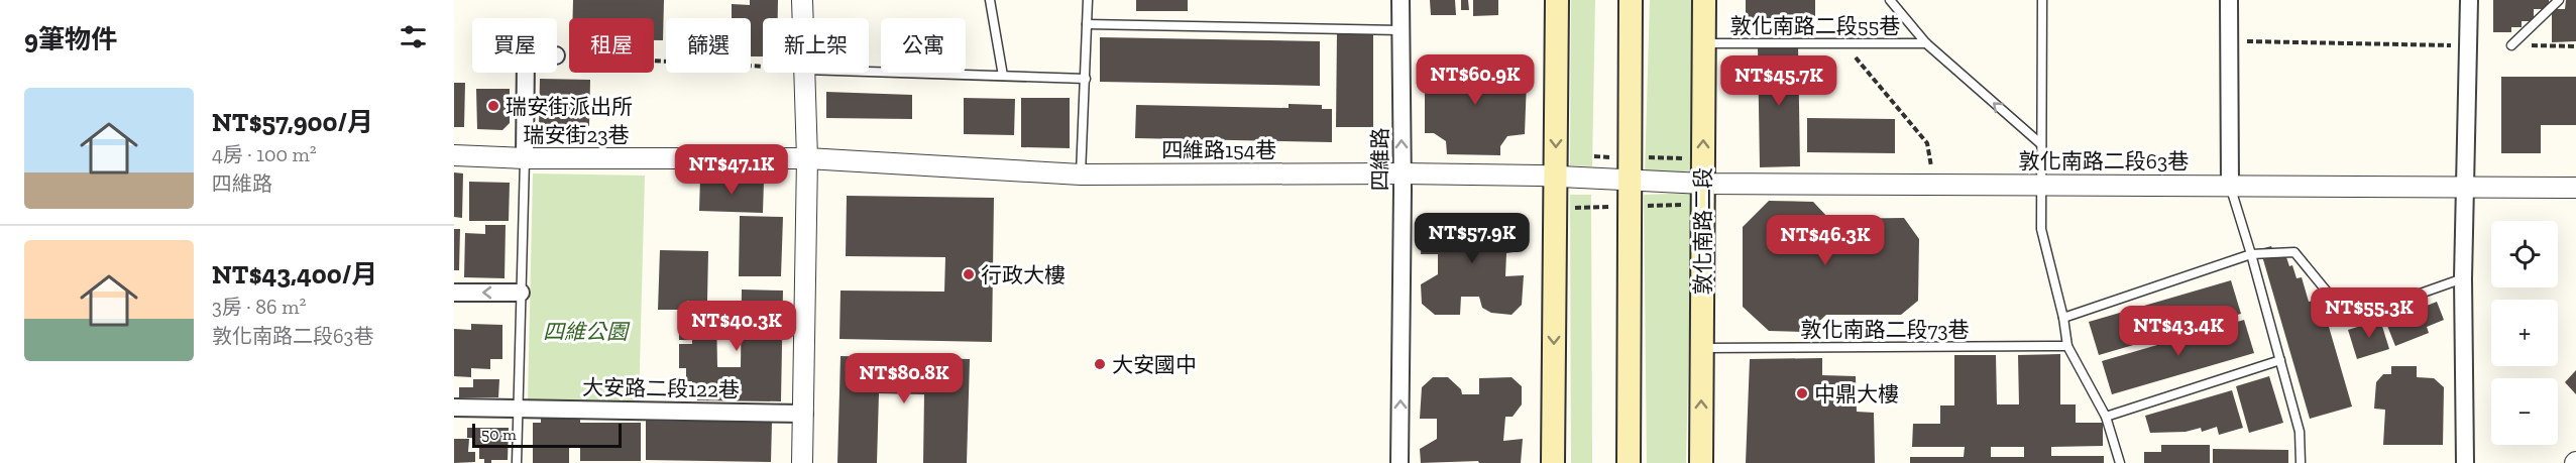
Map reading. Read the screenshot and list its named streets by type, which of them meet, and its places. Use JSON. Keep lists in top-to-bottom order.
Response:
{
  "streets": {
    "main road": ["敦化南路二段"],
    "street": [
      "瑞安街23巷",
      "四維路154巷",
      "四維路",
      "敦化南路二段63巷",
      "大安路二段122巷"
    ],
    "lane": ["敦化南路二段55巷", "敦化南路二段73巷"]
  },
  "crossings": [
    ["敦化南路二段55巷", "敦化南路二段"],
    ["瑞安街23巷", "四維路154巷"],
    ["四維路154巷", "四維路"],
    ["四維路154巷", "敦化南路二段63巷"],
    ["敦化南路二段63巷", "敦化南路二段"],
    ["敦化南路二段", "敦化南路二段73巷"]
  ],
  "one_way": ["四維路"],
  "parks": ["四維公園"],
  "places": [
    "瑞安街派出所",
    "行政大樓",
    "大安國中",
    "中鼎大樓"
  ],
  "scale_bar": "50 m",
  "page": {
    "heading": "9筆物件",
    "chip": [
      "買屋",
      "租屋",
      "篩選",
      "新上架",
      "公寓"
    ],
    "price": [
      "NT$60.9K",
      "NT$45.7K",
      "NT$47.1K",
      "NT$57.9K",
      "NT$46.3K",
      "NT$55.3K",
      "NT$40.3K",
      "NT$43.4K",
      "NT$80.8K"
    ],
    "list": [
      {
        "name": "NT$57,900/月",
        "note": "4房 · 100 m² · 四維路"
      },
      {
        "name": "NT$43,400/月",
        "note": "3房 · 86 m² · 敦化南路二段63巷"
      }
    ],
    "map_buttons": ["+", "−"],
    "scale": "50 m"
  }
}
